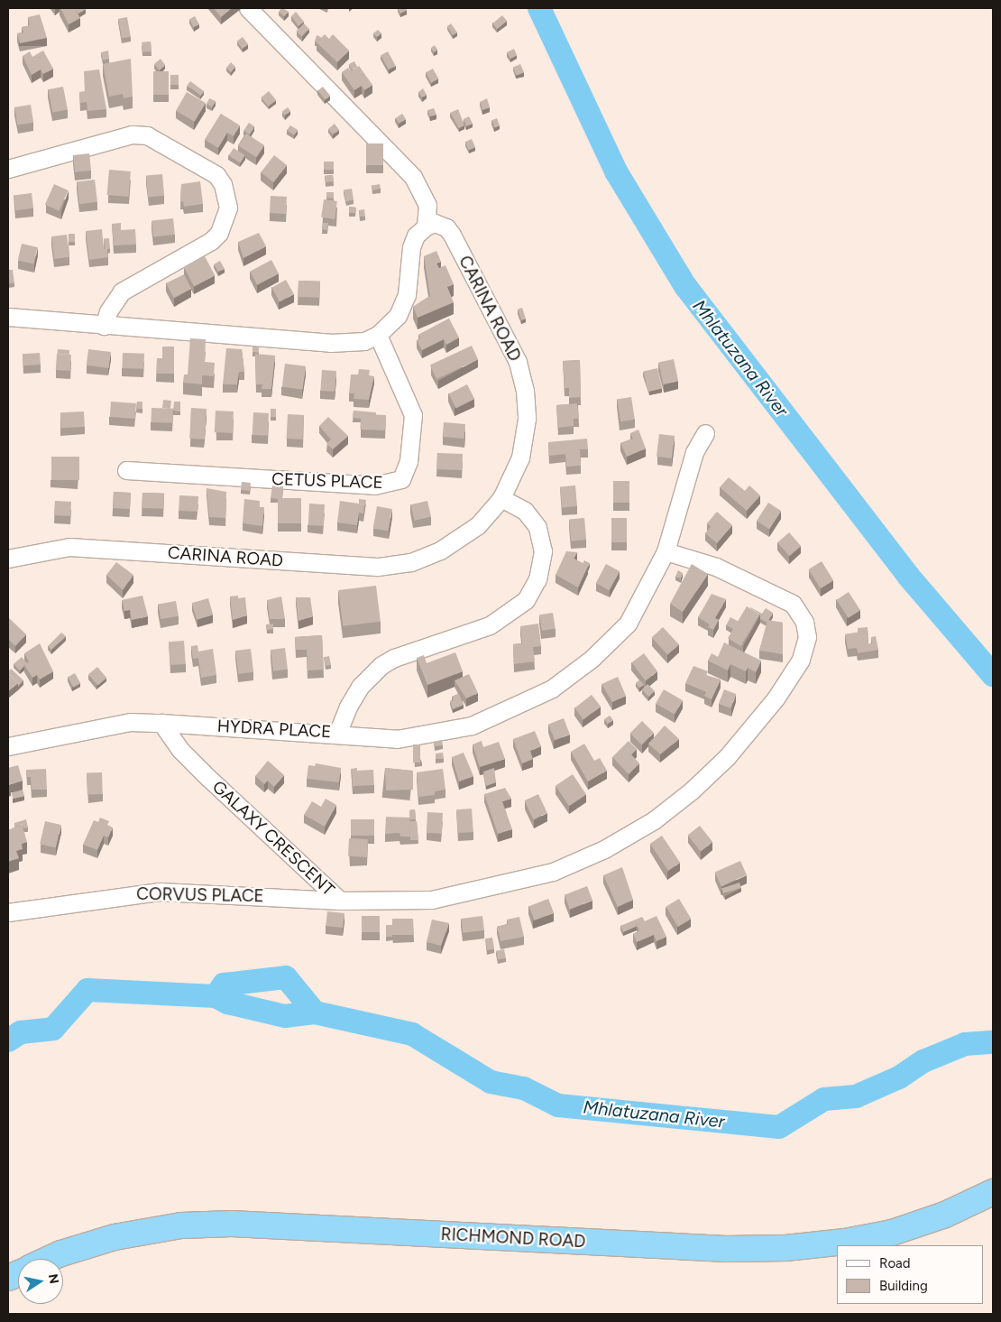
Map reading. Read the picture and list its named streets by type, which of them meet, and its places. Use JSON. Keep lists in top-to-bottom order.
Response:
{
  "streets": {
    "highway": ["RICHMOND ROAD"],
    "street": [
      "CARINA ROAD",
      "CETUS PLACE",
      "HYDRA PLACE",
      "GALAXY CRESCENT",
      "CORVUS PLACE"
    ]
  },
  "crossings": [
    ["CARINA ROAD", "HYDRA PLACE"],
    ["HYDRA PLACE", "GALAXY CRESCENT"],
    ["GALAXY CRESCENT", "CORVUS PLACE"]
  ],
  "water": ["Mhlatuzana River"],
  "legend": ["Road", "Building"],
  "north": "right"
}
